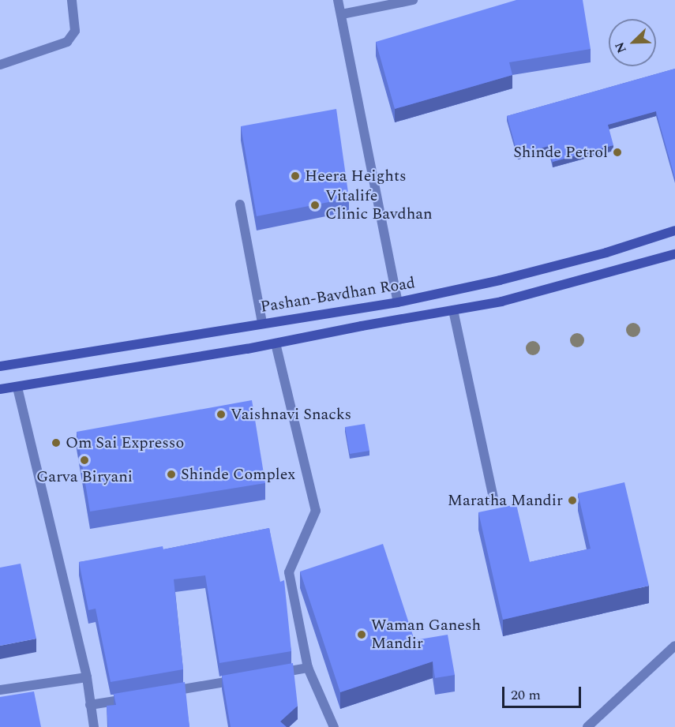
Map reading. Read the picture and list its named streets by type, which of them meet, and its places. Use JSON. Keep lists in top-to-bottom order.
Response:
{
  "streets": {
    "main road": ["Pashan-Bavdhan Road"]
  },
  "places": [
    "Shinde Petrol",
    "Heera Heights",
    "Vitalife Clinic Bavdhan",
    "Vaishnavi Snacks",
    "Om Sai Expresso",
    "Garva Biryani",
    "Shinde Complex",
    "Maratha Mandir",
    "Waman Ganesh Mandir"
  ],
  "scale_bar": "20 m",
  "north": "bottom left"
}
